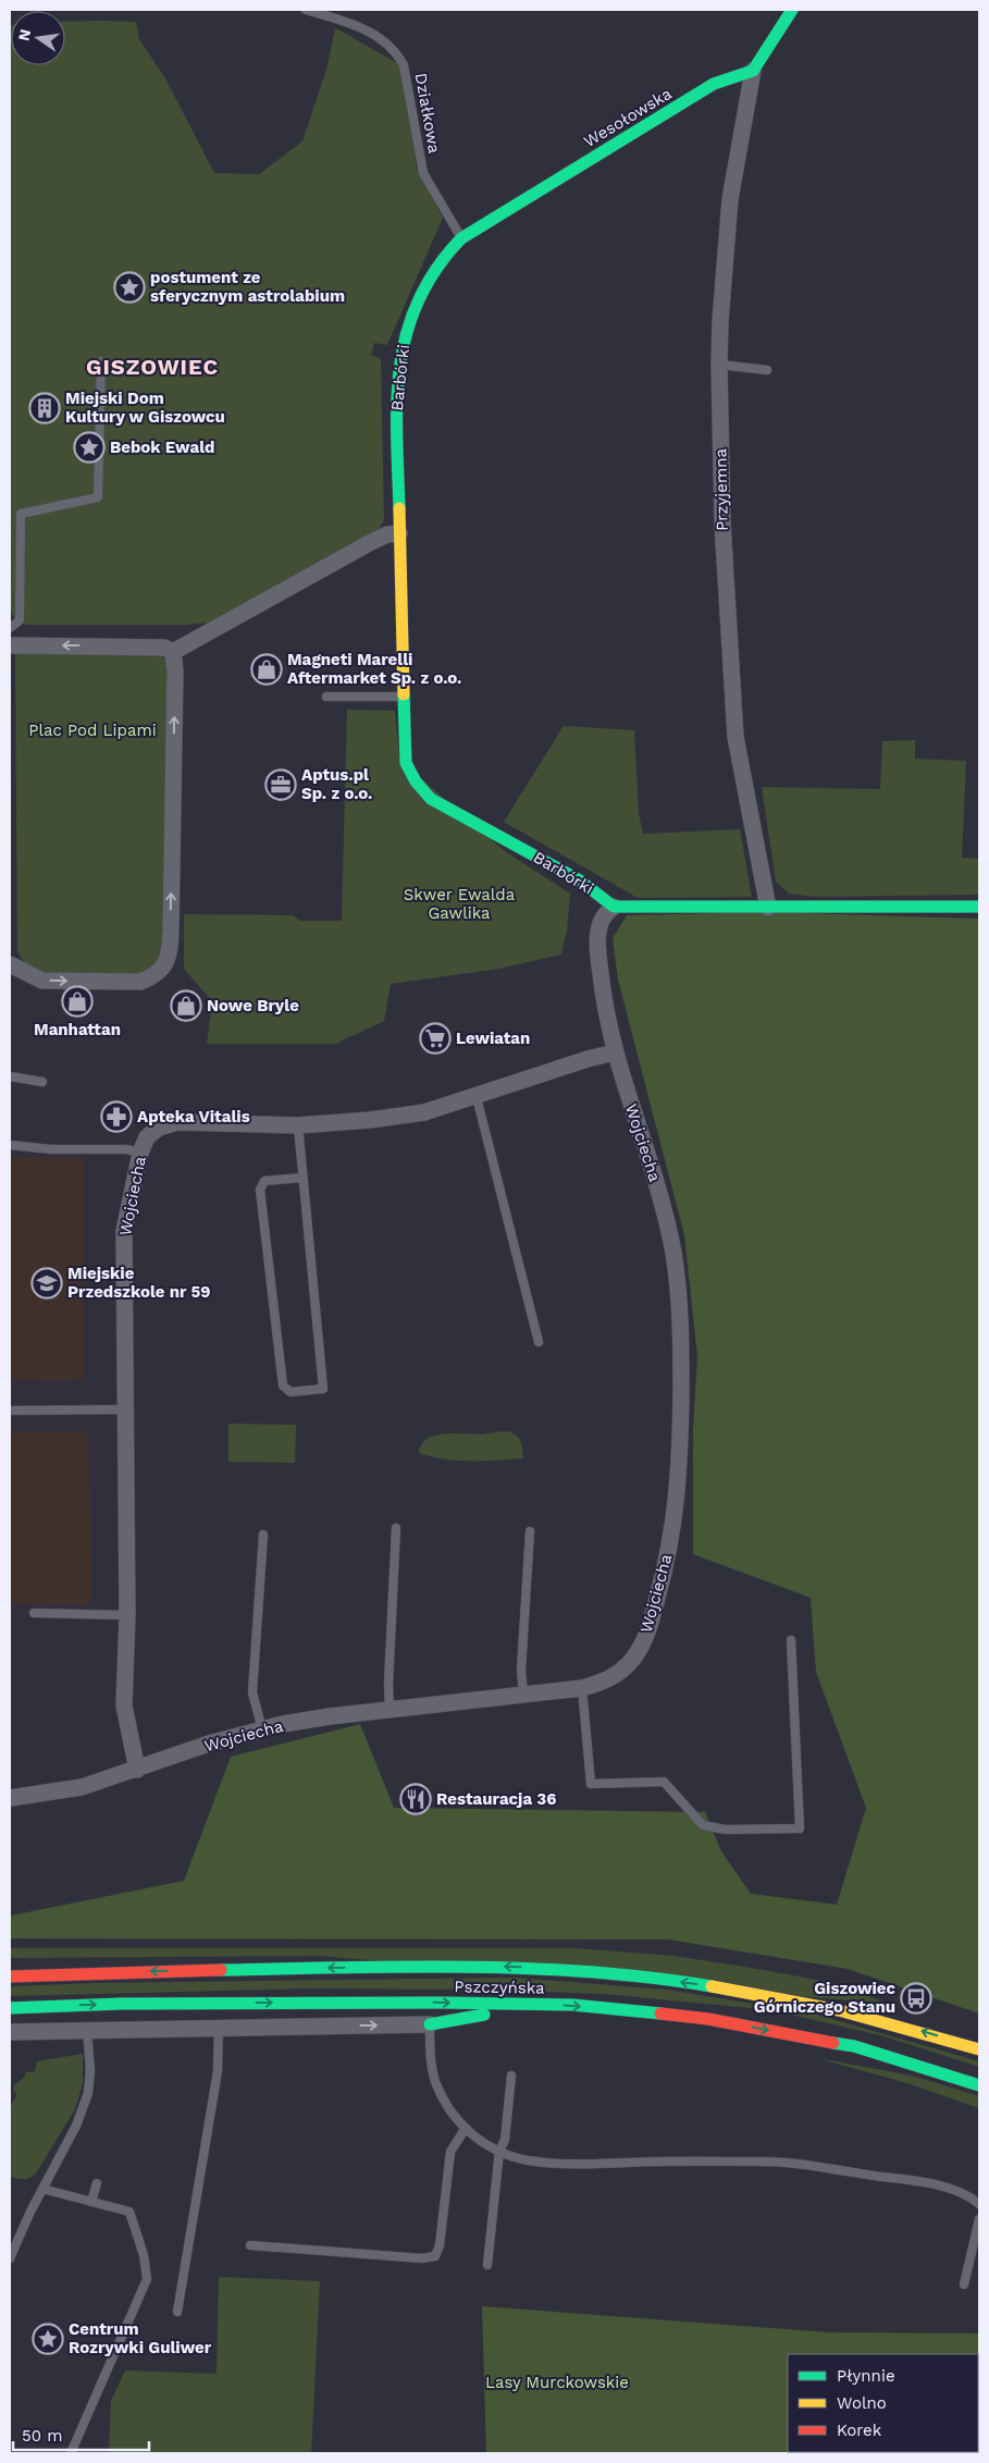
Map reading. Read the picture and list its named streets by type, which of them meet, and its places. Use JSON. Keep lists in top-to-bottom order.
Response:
{
  "streets": {
    "main road": ["Wesołowska", "Barbórki", "Pszczyńska"],
    "street": ["Przyjemna", "Wojciecha"],
    "lane": ["Działkowa"]
  },
  "crossings": [
    ["Działkowa", "Wesołowska"],
    ["Działkowa", "Barbórki"],
    ["Wesołowska", "Barbórki"],
    ["Wesołowska", "Przyjemna"],
    ["Barbórki", "Wojciecha"]
  ],
  "districts": ["GISZOWIEC"],
  "parks": ["Plac Pod Lipami", "Skwer Ewalda Gawlika", "Lasy Murckowskie"],
  "places": {
    "place": ["postument ze sferycznym astrolabium", "Bebok Ewald", "Centrum Rozrywki Guliwer"],
    "building": ["Miejski Dom Kultury w Giszowcu"],
    "shop": ["Magneti Marelli Aftermarket Sp. z o.o.", "Manhattan", "Nowe Bryle"],
    "office": ["Aptus.pl Sp. z o.o."],
    "supermarket": ["Lewiatan"],
    "pharmacy": ["Apteka Vitalis"],
    "school or university": ["Miejskie Przedszkole nr 59"],
    "restaurant": ["Restauracja 36"],
    "bus stop": ["Giszowiec Górniczego Stanu"]
  },
  "legend": ["Płynnie", "Wolno", "Korek"],
  "scale_bar": "50 m",
  "north": "left"
}
